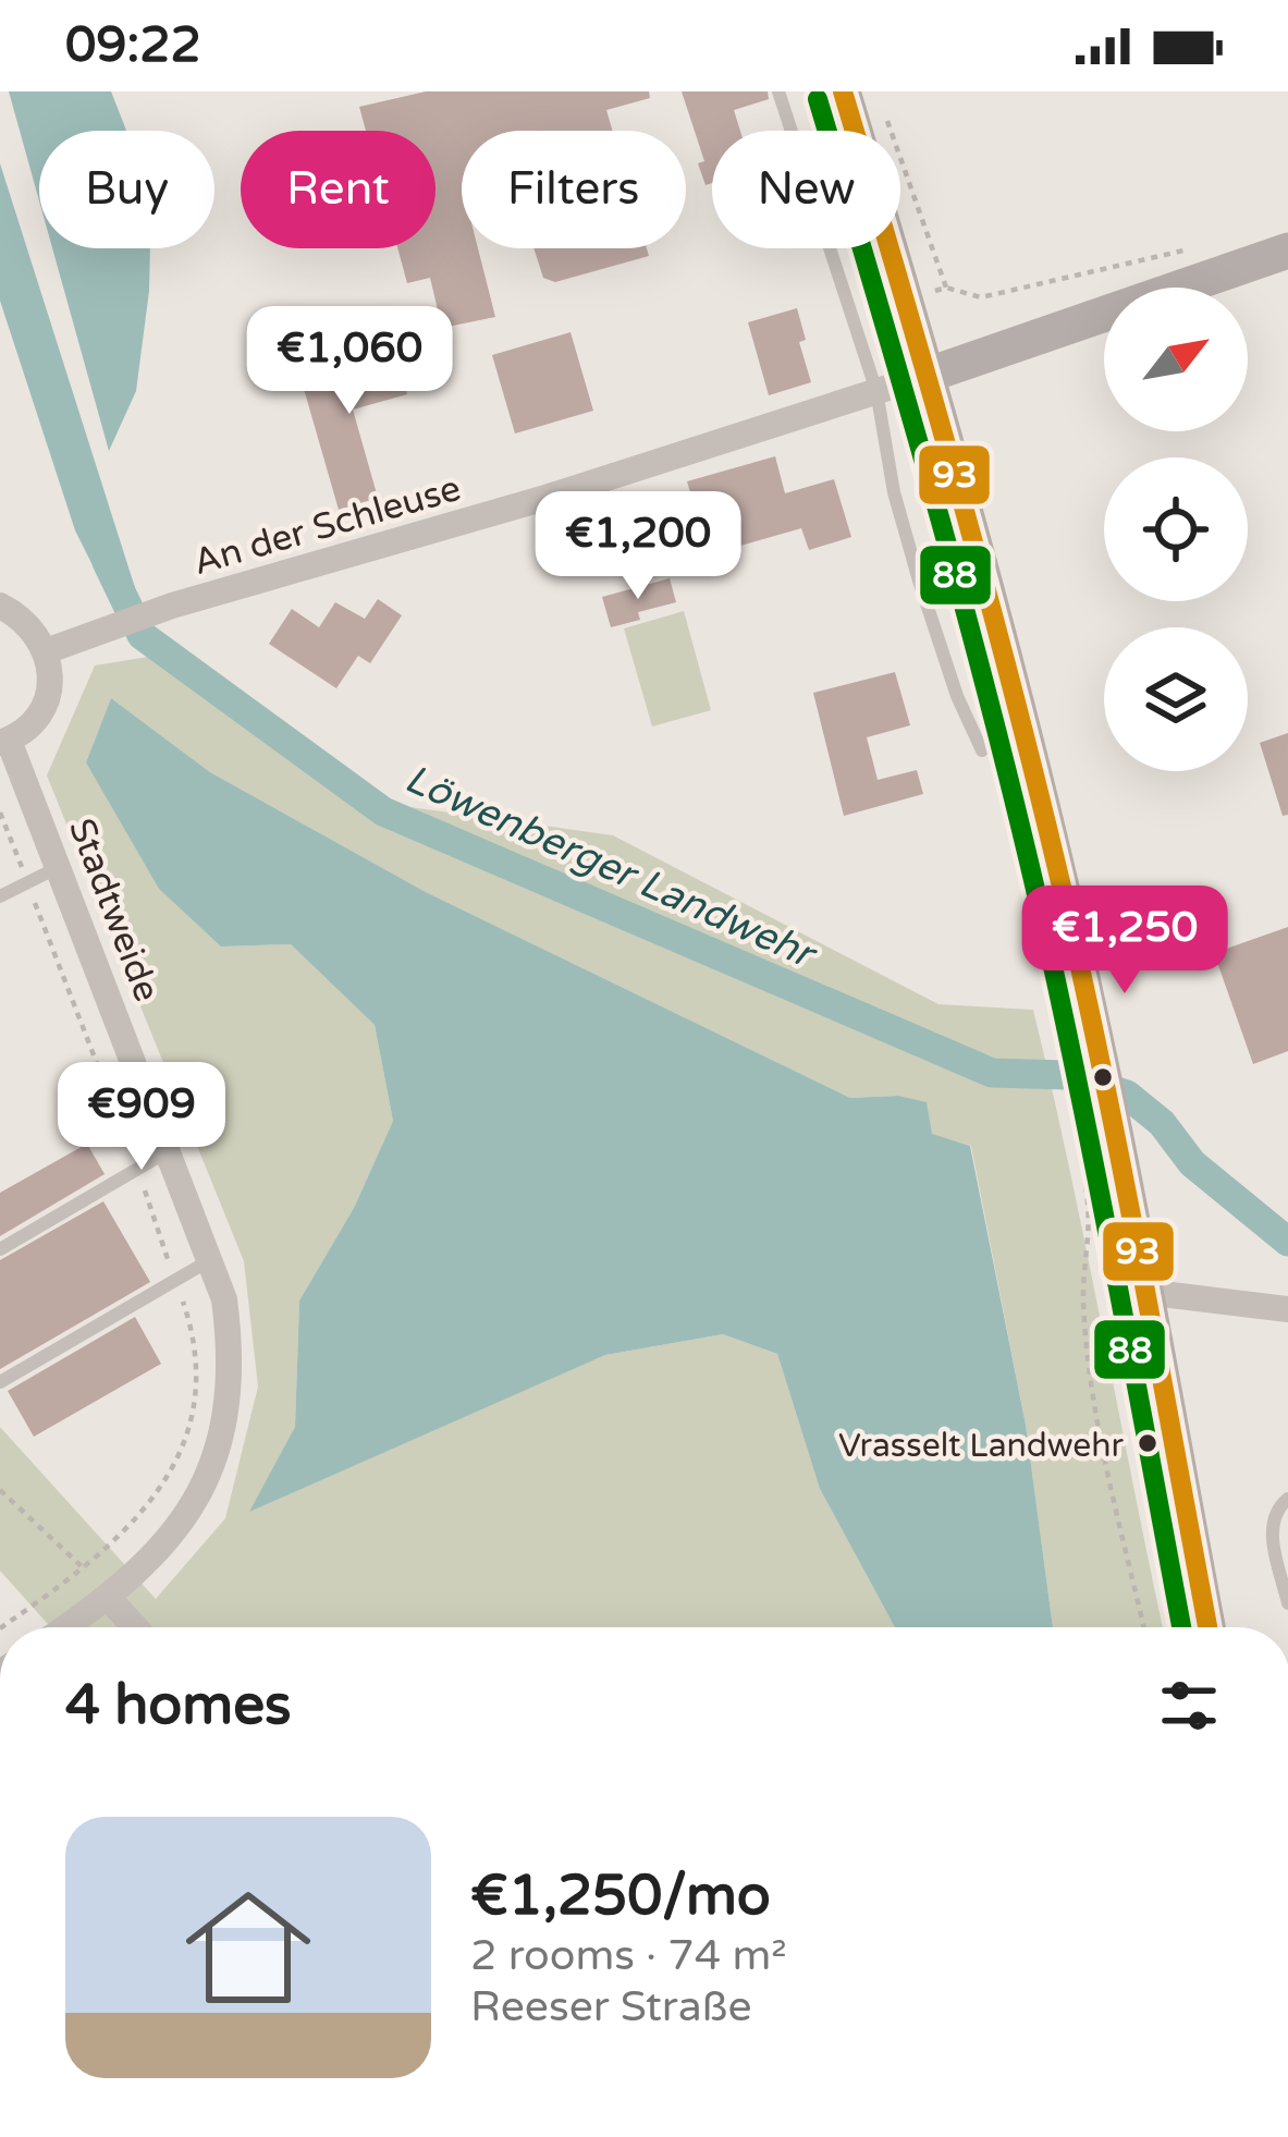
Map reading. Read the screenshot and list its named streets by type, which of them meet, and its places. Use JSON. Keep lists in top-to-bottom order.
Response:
{
  "streets": {
    "street": ["An der Schleuse", "Stadtweide"]
  },
  "water": ["Löwenberger Landwehr"],
  "places": ["Vrasselt Landwehr"],
  "lines": ["transit line 93", "transit line 88"],
  "north": "top right",
  "page": {
    "status": "09:22",
    "chip": [
      "Buy",
      "Rent",
      "Filters",
      "New"
    ],
    "price": [
      "€1,060",
      "€1,200",
      "€1,250",
      "€909"
    ],
    "heading": "4 homes",
    "list": [
      {
        "name": "€1,250/mo",
        "note": "2 rooms · 74 m² · Reeser Straße"
      }
    ]
  }
}
